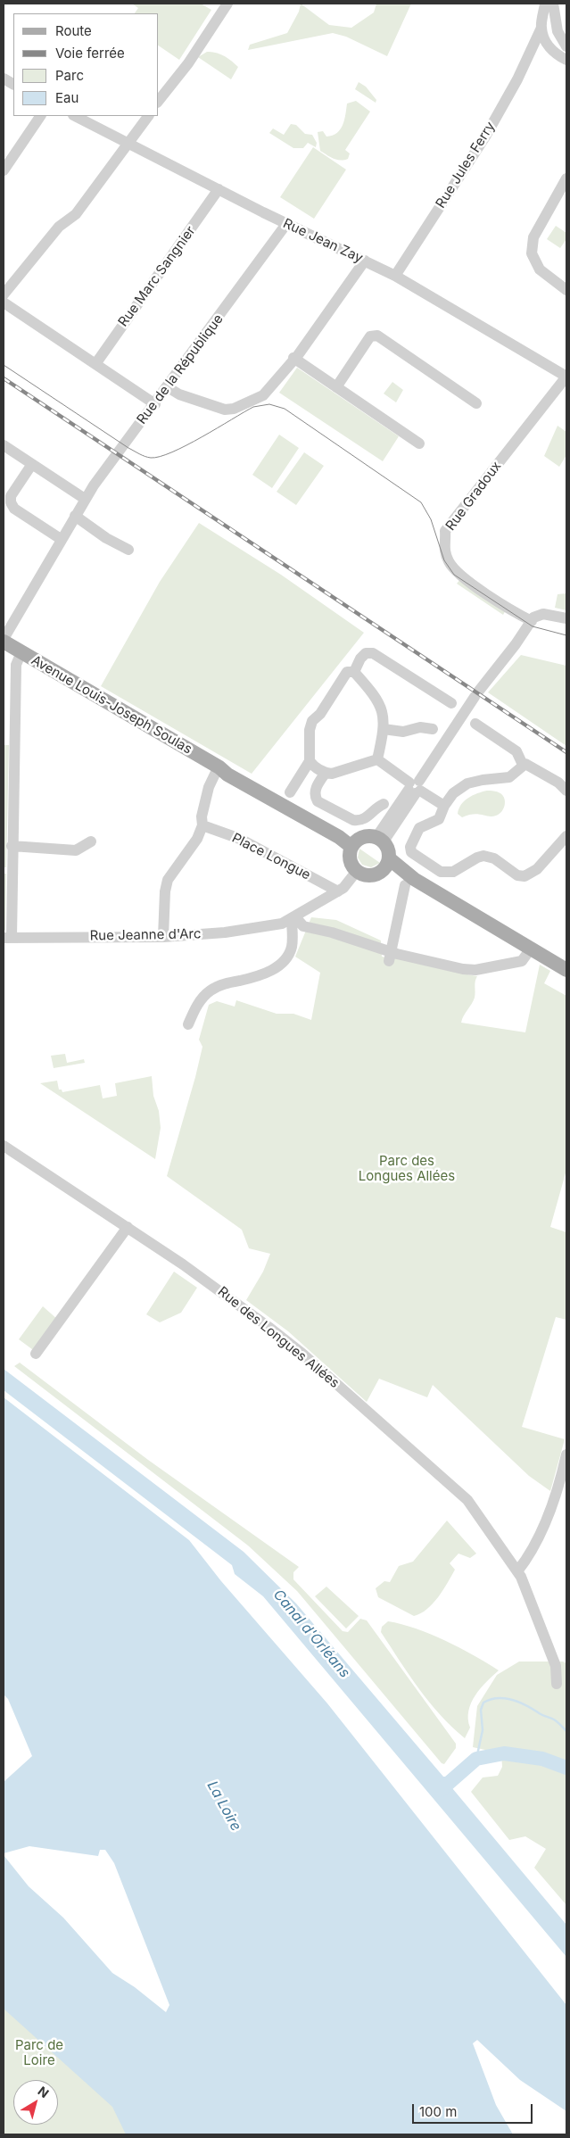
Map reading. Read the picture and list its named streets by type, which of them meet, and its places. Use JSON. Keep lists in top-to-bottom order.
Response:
{
  "streets": {
    "main road": ["Avenue Louis-Joseph Soulas"],
    "street": [
      "Rue Jules Ferry",
      "Rue Jean Zay",
      "Rue Marc Sangnier",
      "Rue de la République",
      "Rue Gradoux",
      "Place Longue",
      "Rue Jeanne d'Arc",
      "Rue des Longues Allées"
    ]
  },
  "crossings": [
    ["Rue Jules Ferry", "Rue Jean Zay"],
    ["Rue Jean Zay", "Rue Marc Sangnier"],
    ["Rue Jean Zay", "Rue de la République"],
    ["Rue Jean Zay", "Rue Gradoux"],
    ["Rue de la République", "Avenue Louis-Joseph Soulas"]
  ],
  "water": ["Canal d'Orléans", "La Loire"],
  "parks": ["Parc des Longues Allées", "Parc de Loire"],
  "legend": [
    "Route",
    "Voie ferrée",
    "Parc",
    "Eau"
  ],
  "scale_bar": "100 m",
  "north": "top right"
}
